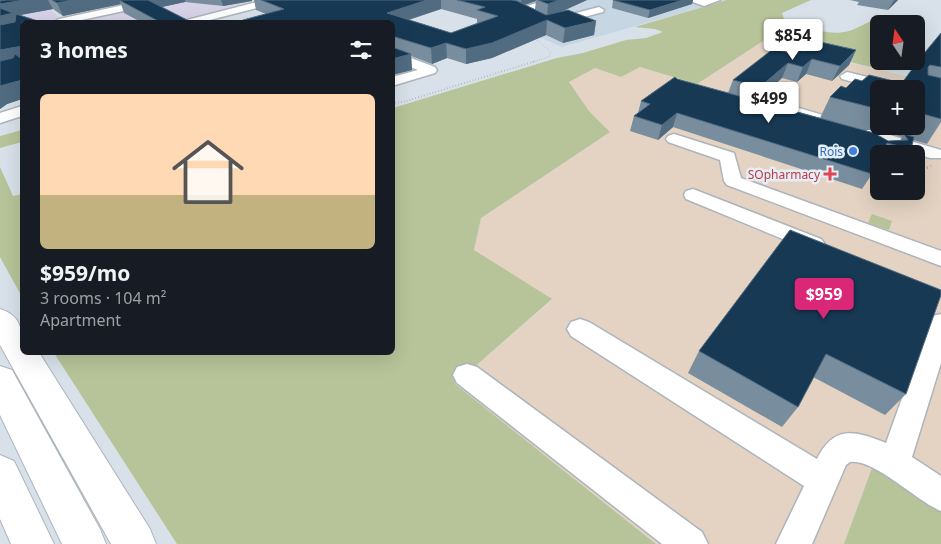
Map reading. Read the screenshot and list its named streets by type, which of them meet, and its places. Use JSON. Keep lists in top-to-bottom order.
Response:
{
  "places": {
    "other": ["Rois"],
    "health": ["SOpharmacy"]
  },
  "north": "top",
  "page": {
    "map_buttons": ["+", "−"],
    "price": ["$854", "$499", "$959"],
    "heading": "3 homes",
    "list": [
      {
        "name": "$959/mo",
        "note": "3 rooms · 104 m² · Apartment"
      }
    ]
  }
}
